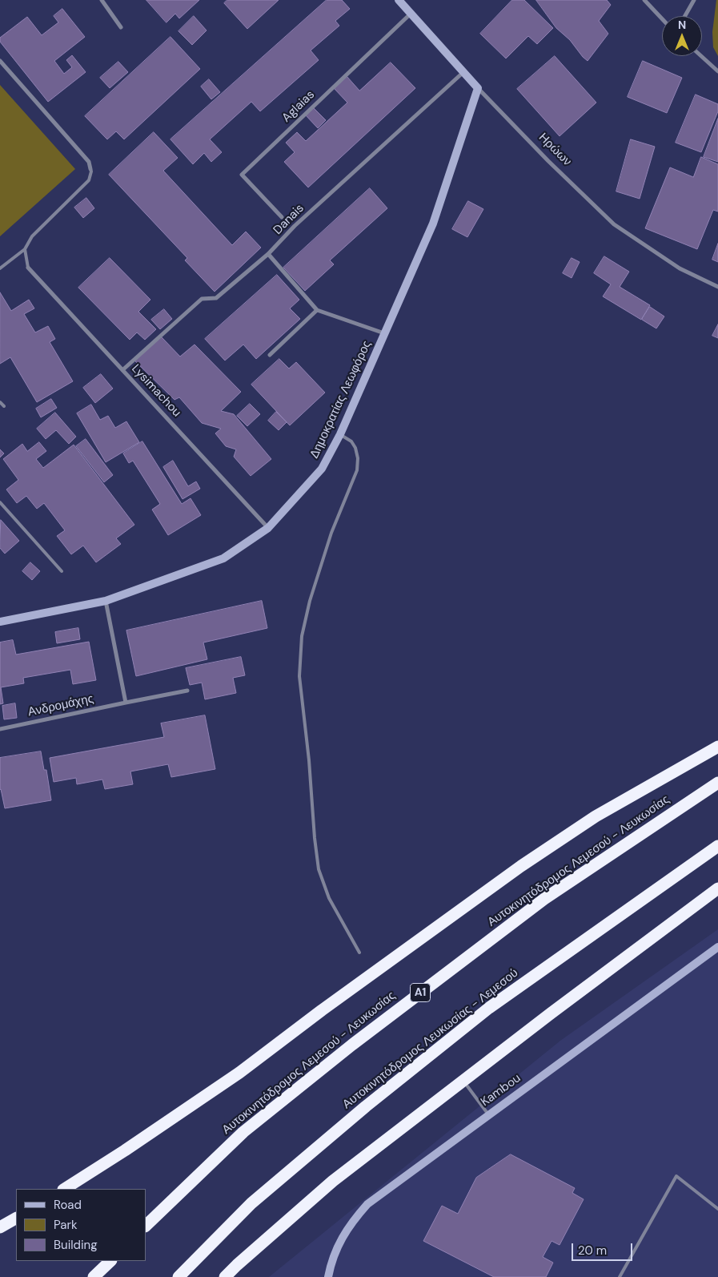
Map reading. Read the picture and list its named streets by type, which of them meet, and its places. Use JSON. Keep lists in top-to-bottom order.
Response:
{
  "streets": {
    "highway": ["Αυτοκινητόδρομος Λεμεσού - Λευκωσίας", "A1", "Αυτοκινητόδρομος Λευκωσίας - Λεμεσού"],
    "street": [
      "Aglaias",
      "Ηρώων",
      "Danais",
      "Lysimachou",
      "Δημοκρατίας Λεωφόρος",
      "Ανδρομάχης",
      "Kambou"
    ]
  },
  "crossings": [
    ["Aglaias", "Ηρώων"],
    ["Ηρώων", "Danais"],
    ["Ηρώων", "Δημοκρατίας Λεωφόρος"],
    ["Danais", "Lysimachou"],
    ["Lysimachou", "Δημοκρατίας Λεωφόρος"]
  ],
  "legend": ["Road", "Park", "Building"],
  "scale_bar": "20 m",
  "north": "top"
}
